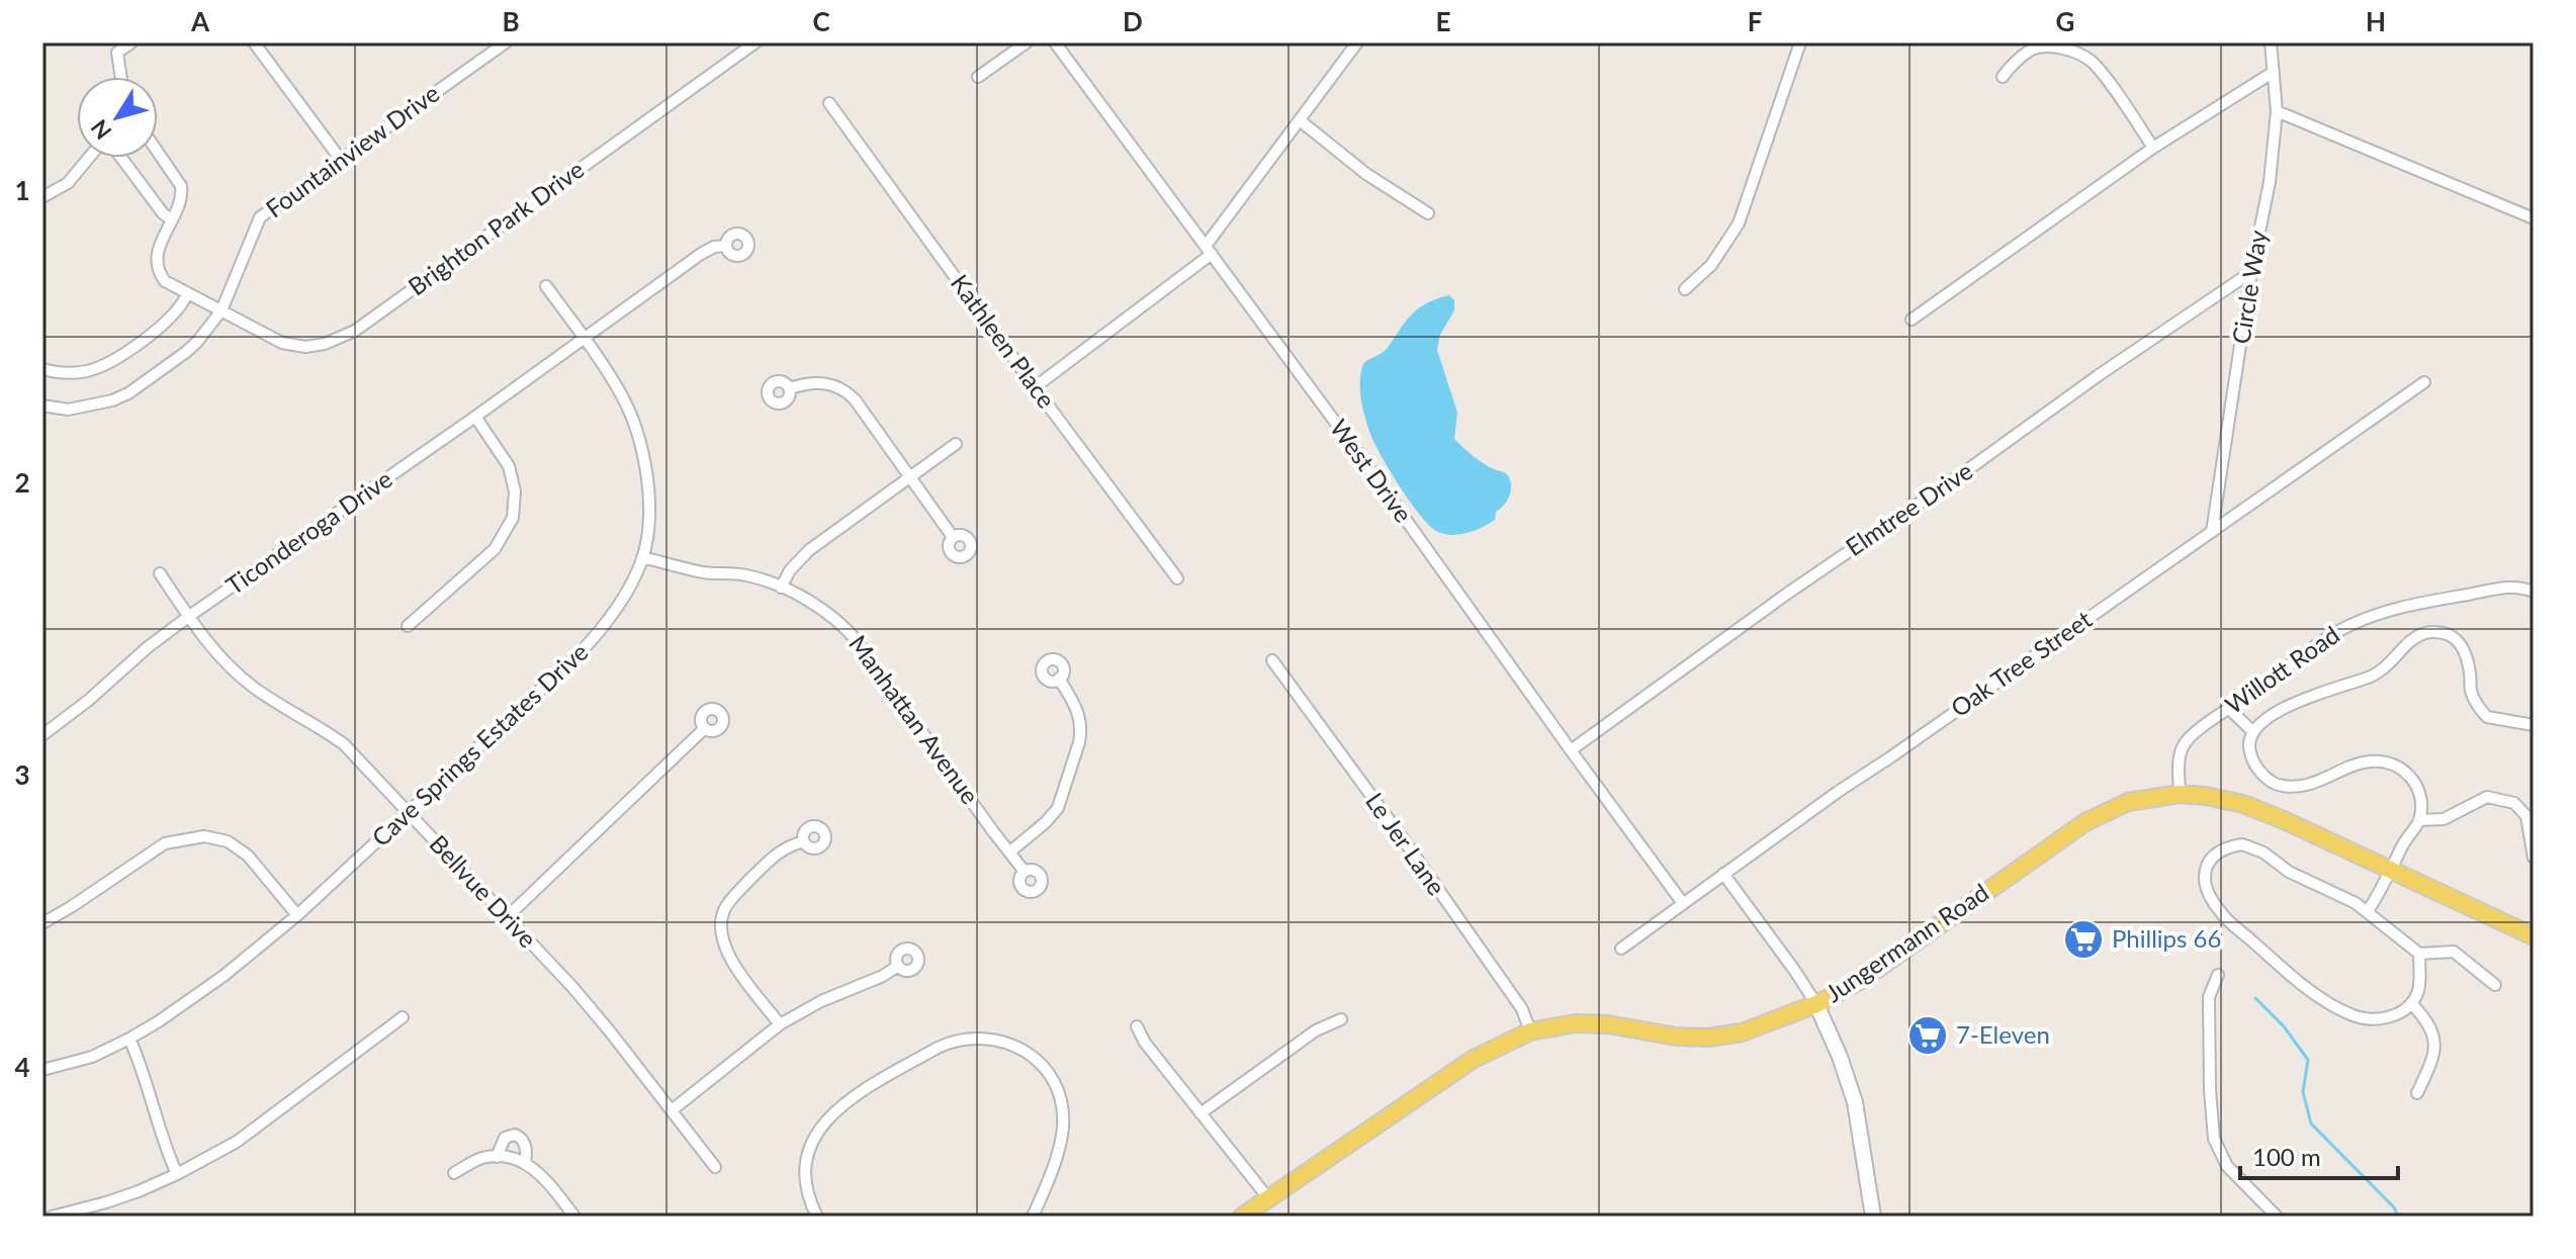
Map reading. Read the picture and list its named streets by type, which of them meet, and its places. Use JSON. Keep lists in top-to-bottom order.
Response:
{
  "streets": {
    "main road": ["Jungermann Road"],
    "street": [
      "Fountainview Drive",
      "Brighton Park Drive",
      "Circle Way",
      "Kathleen Place",
      "West Drive",
      "Elmtree Drive",
      "Ticonderoga Drive",
      "Oak Tree Street",
      "Willott Road",
      "Manhattan Avenue",
      "Cave Springs Estates Drive",
      "Le Jer Lane",
      "Bellvue Drive"
    ]
  },
  "crossings": [
    ["Fountainview Drive", "Brighton Park Drive"],
    ["Circle Way", "Elmtree Drive"],
    ["Circle Way", "Oak Tree Street"],
    ["West Drive", "Elmtree Drive"],
    ["West Drive", "Oak Tree Street"],
    ["Ticonderoga Drive", "Cave Springs Estates Drive"],
    ["Ticonderoga Drive", "Bellvue Drive"],
    ["Willott Road", "Jungermann Road"],
    ["Manhattan Avenue", "Cave Springs Estates Drive"],
    ["Cave Springs Estates Drive", "Bellvue Drive"],
    ["Le Jer Lane", "Jungermann Road"]
  ],
  "places": {
    "supermarket": ["Phillips 66", "7-Eleven"]
  },
  "scale_bar": "100 m",
  "north": "bottom left",
  "grid": {
    "columns": [
      "A",
      "B",
      "C",
      "D",
      "E",
      "F",
      "G",
      "H"
    ],
    "rows": [
      "1",
      "2",
      "3",
      "4"
    ]
  }
}
